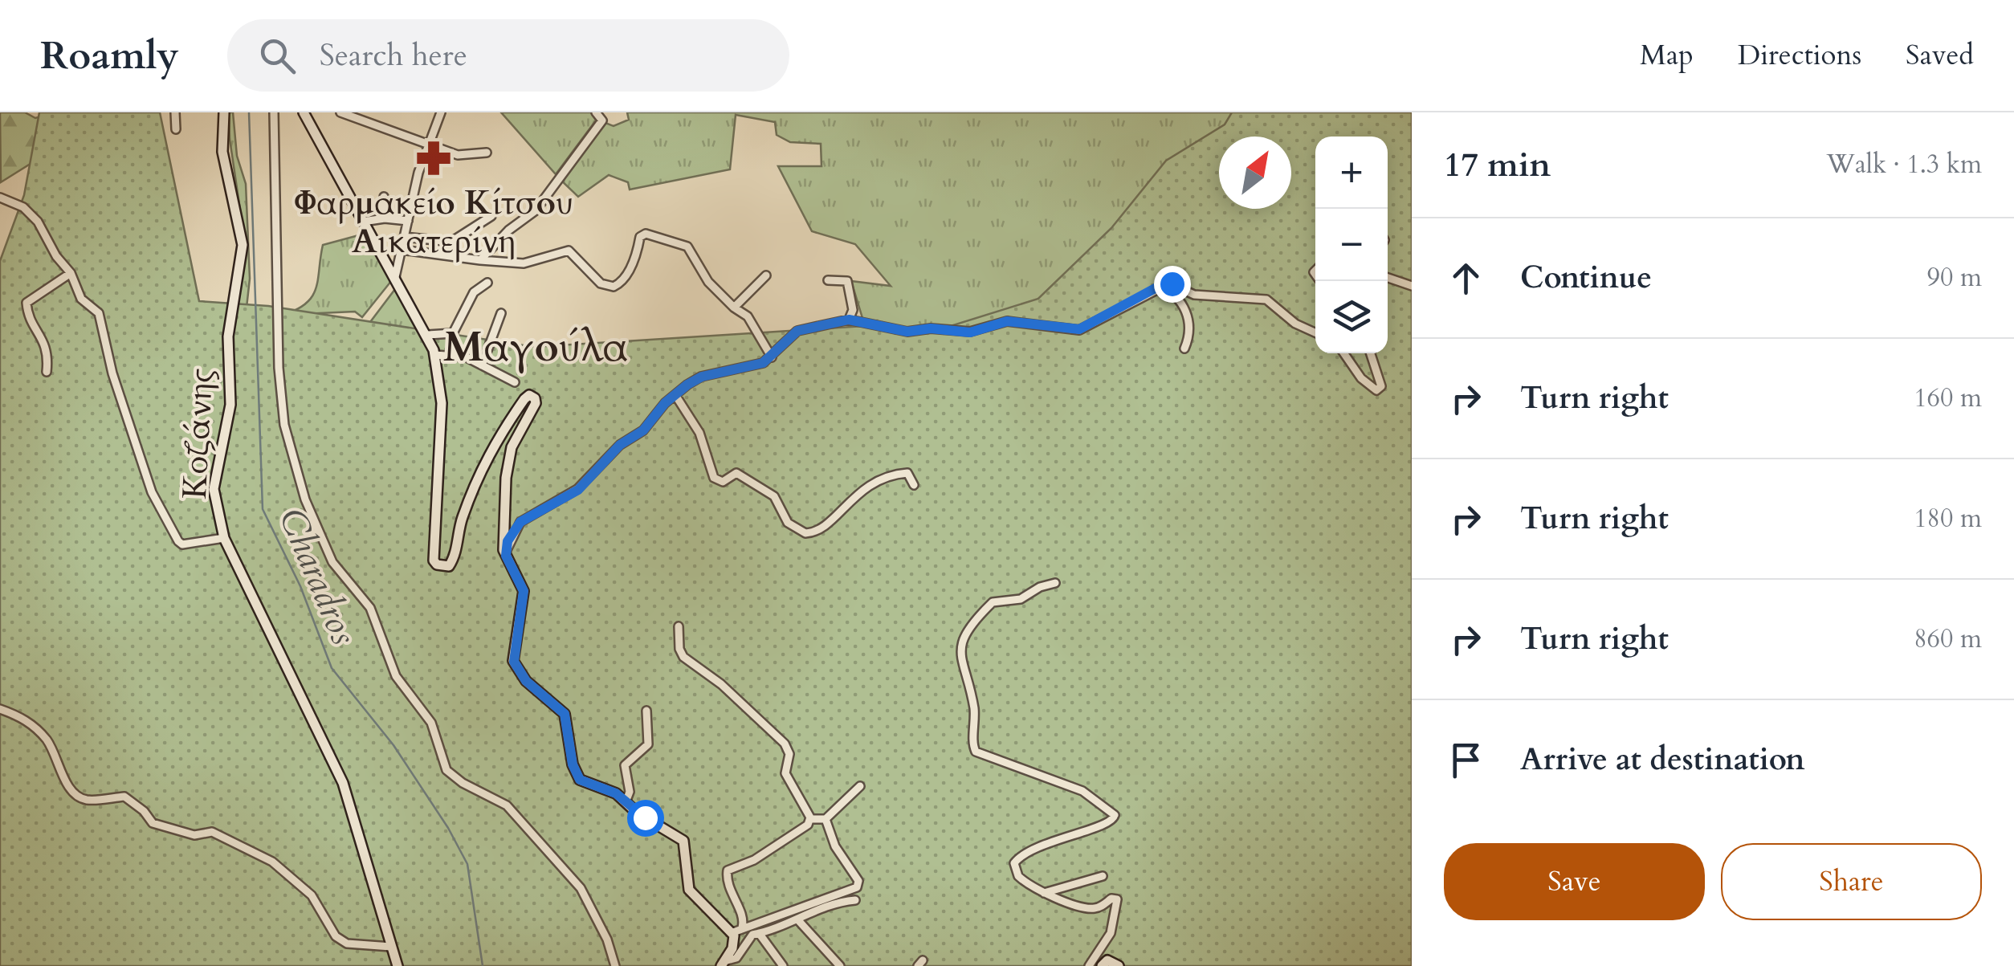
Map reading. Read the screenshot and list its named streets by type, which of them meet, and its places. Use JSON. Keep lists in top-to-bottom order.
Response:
{
  "streets": {
    "main road": ["Κοζάνης"]
  },
  "districts": ["Μαγούλα"],
  "water": ["Charadros"],
  "places": {
    "pharmacy": ["Φαρμακείο Κίτσου Αικατερίνη"]
  },
  "north": "top right",
  "page": {
    "header": "Roamly",
    "search": "Search here",
    "nav": ["Map", "Directions", "Saved"],
    "heading": ["17 min", "Walk · 1.3 km"],
    "map_buttons": ["+", "−"],
    "list": [
      ["Continue", "90 m"],
      ["Turn right", "160 m"],
      ["Turn right", "180 m"],
      ["Turn right", "860 m"],
      "Arrive at destination"
    ],
    "buttons": ["Save", "Share"]
  }
}
